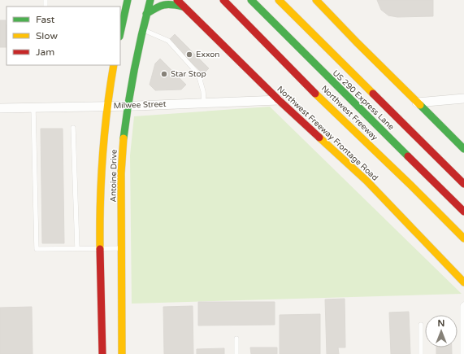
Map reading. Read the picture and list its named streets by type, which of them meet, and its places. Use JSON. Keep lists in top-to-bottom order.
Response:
{
  "streets": {
    "main road": [
      "US 290 Express Lane",
      "Northwest Freeway",
      "Northwest Freeway Frontage Road",
      "Antoine Drive"
    ],
    "street": ["Milwee Street"]
  },
  "crossings": [
    ["Milwee Street", "Northwest Freeway Frontage Road"],
    ["Milwee Street", "Antoine Drive"]
  ],
  "places": ["Exxon", "Star Stop"],
  "legend": ["Fast", "Slow", "Jam"],
  "north": "top"
}
